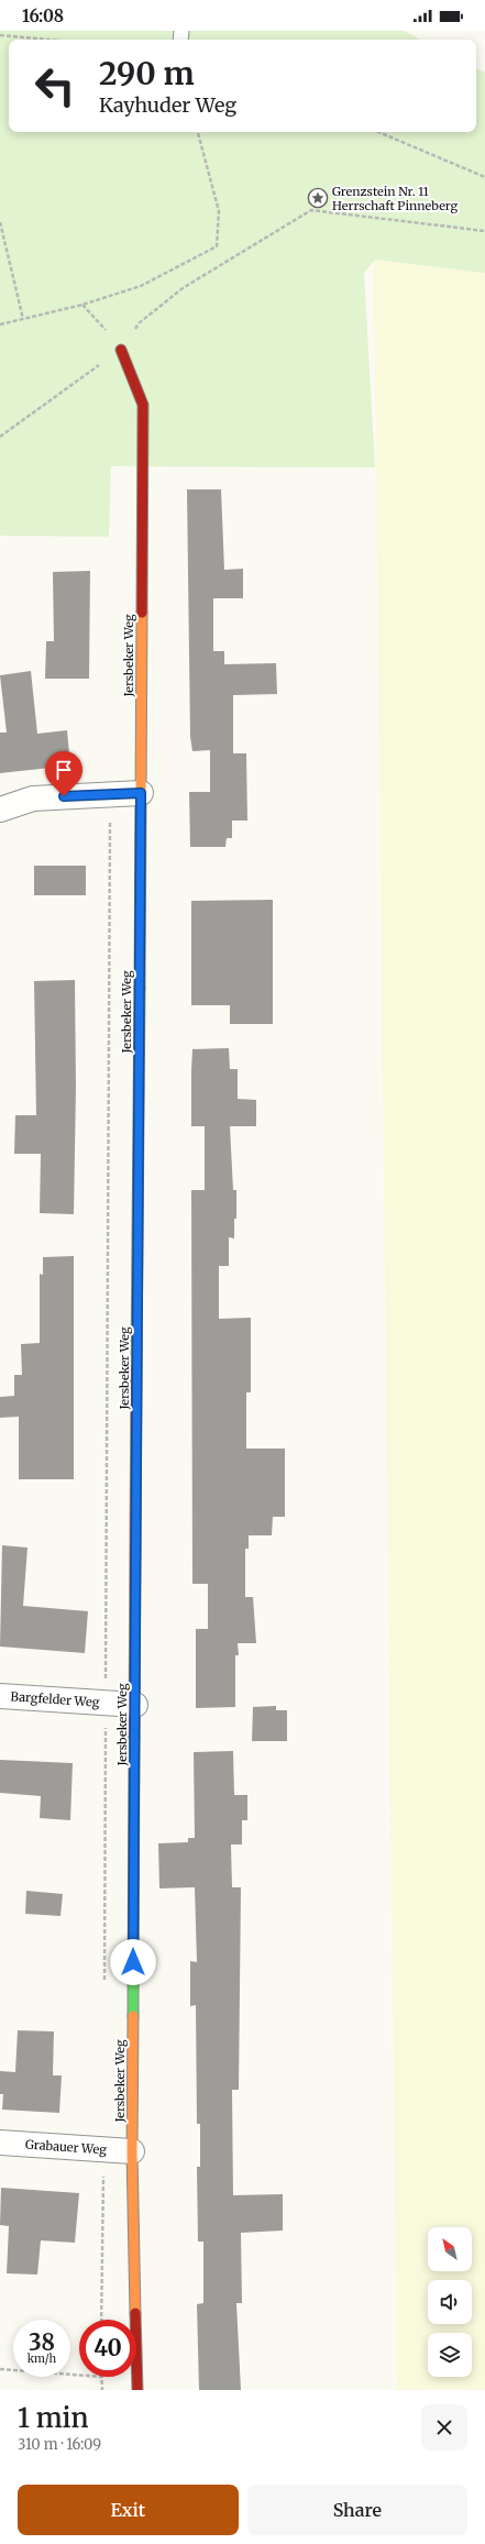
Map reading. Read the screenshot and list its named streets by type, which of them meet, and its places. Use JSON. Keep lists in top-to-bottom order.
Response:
{
  "streets": {
    "street": ["Jersbeker Weg", "Bargfelder Weg", "Grabauer Weg"]
  },
  "crossings": [
    ["Jersbeker Weg", "Bargfelder Weg"],
    ["Jersbeker Weg", "Grabauer Weg"]
  ],
  "places": {
    "place": ["Grenzstein Nr. 11 Herrschaft Pinneberg"]
  },
  "north": "top left",
  "page": {
    "status": "16:08",
    "turn": ["290 m", "Kayhuder Weg"],
    "speed": "38 km/h",
    "limit": "40",
    "heading": ["1 min", "310 m · 16:09"],
    "buttons": ["Exit", "Share"]
  }
}
